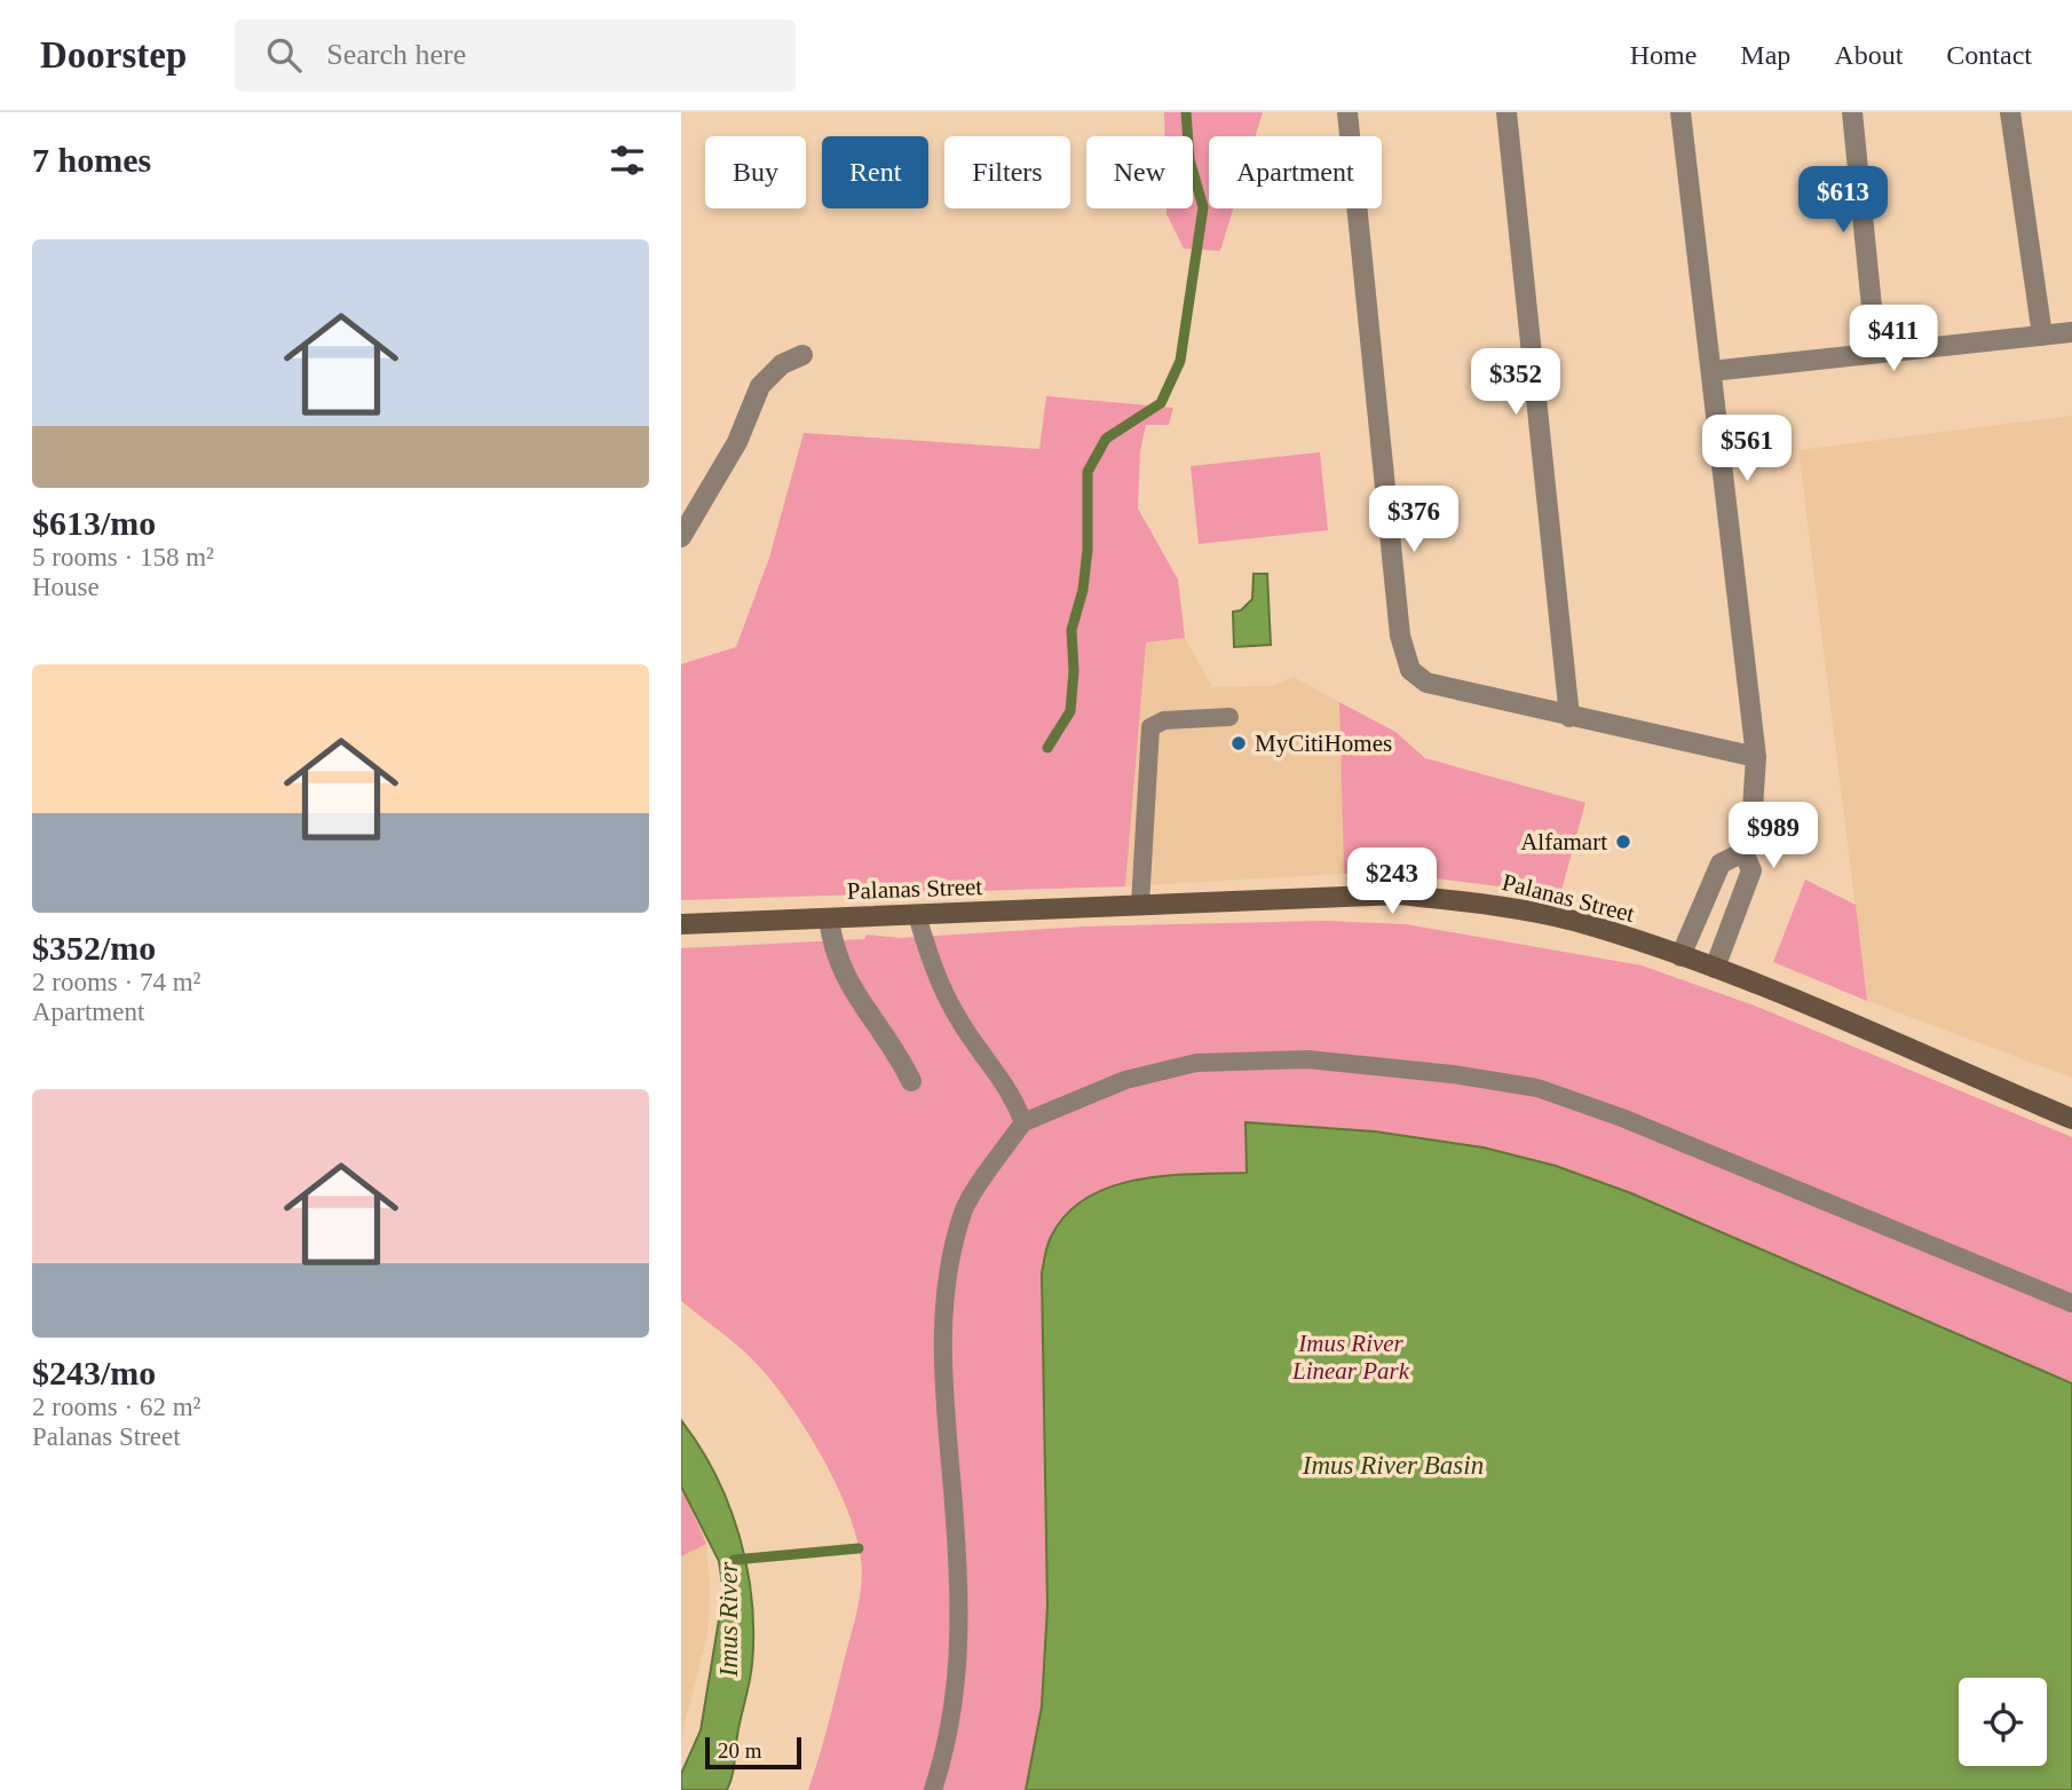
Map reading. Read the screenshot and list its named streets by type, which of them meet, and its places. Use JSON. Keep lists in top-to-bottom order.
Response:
{
  "streets": {
    "main road": ["Palanas Street"]
  },
  "water": ["Imus River Basin", "Imus River"],
  "parks": ["Imus River Linear Park"],
  "places": ["MyCitiHomes", "Alfamart"],
  "scale_bar": "20 m",
  "page": {
    "header": "Doorstep",
    "search": "Search here",
    "nav": [
      "Home",
      "Map",
      "About",
      "Contact"
    ],
    "heading": "7 homes",
    "chip": [
      "Buy",
      "Rent",
      "Filters",
      "New",
      "Apartment"
    ],
    "price": [
      "$613",
      "$411",
      "$352",
      "$561",
      "$376",
      "$989",
      "$243"
    ],
    "list": [
      {
        "name": "$613/mo",
        "note": "5 rooms · 158 m² · House"
      },
      {
        "name": "$352/mo",
        "note": "2 rooms · 74 m² · Apartment"
      },
      {
        "name": "$243/mo",
        "note": "2 rooms · 62 m² · Palanas Street"
      }
    ],
    "scale": "20 m"
  }
}
